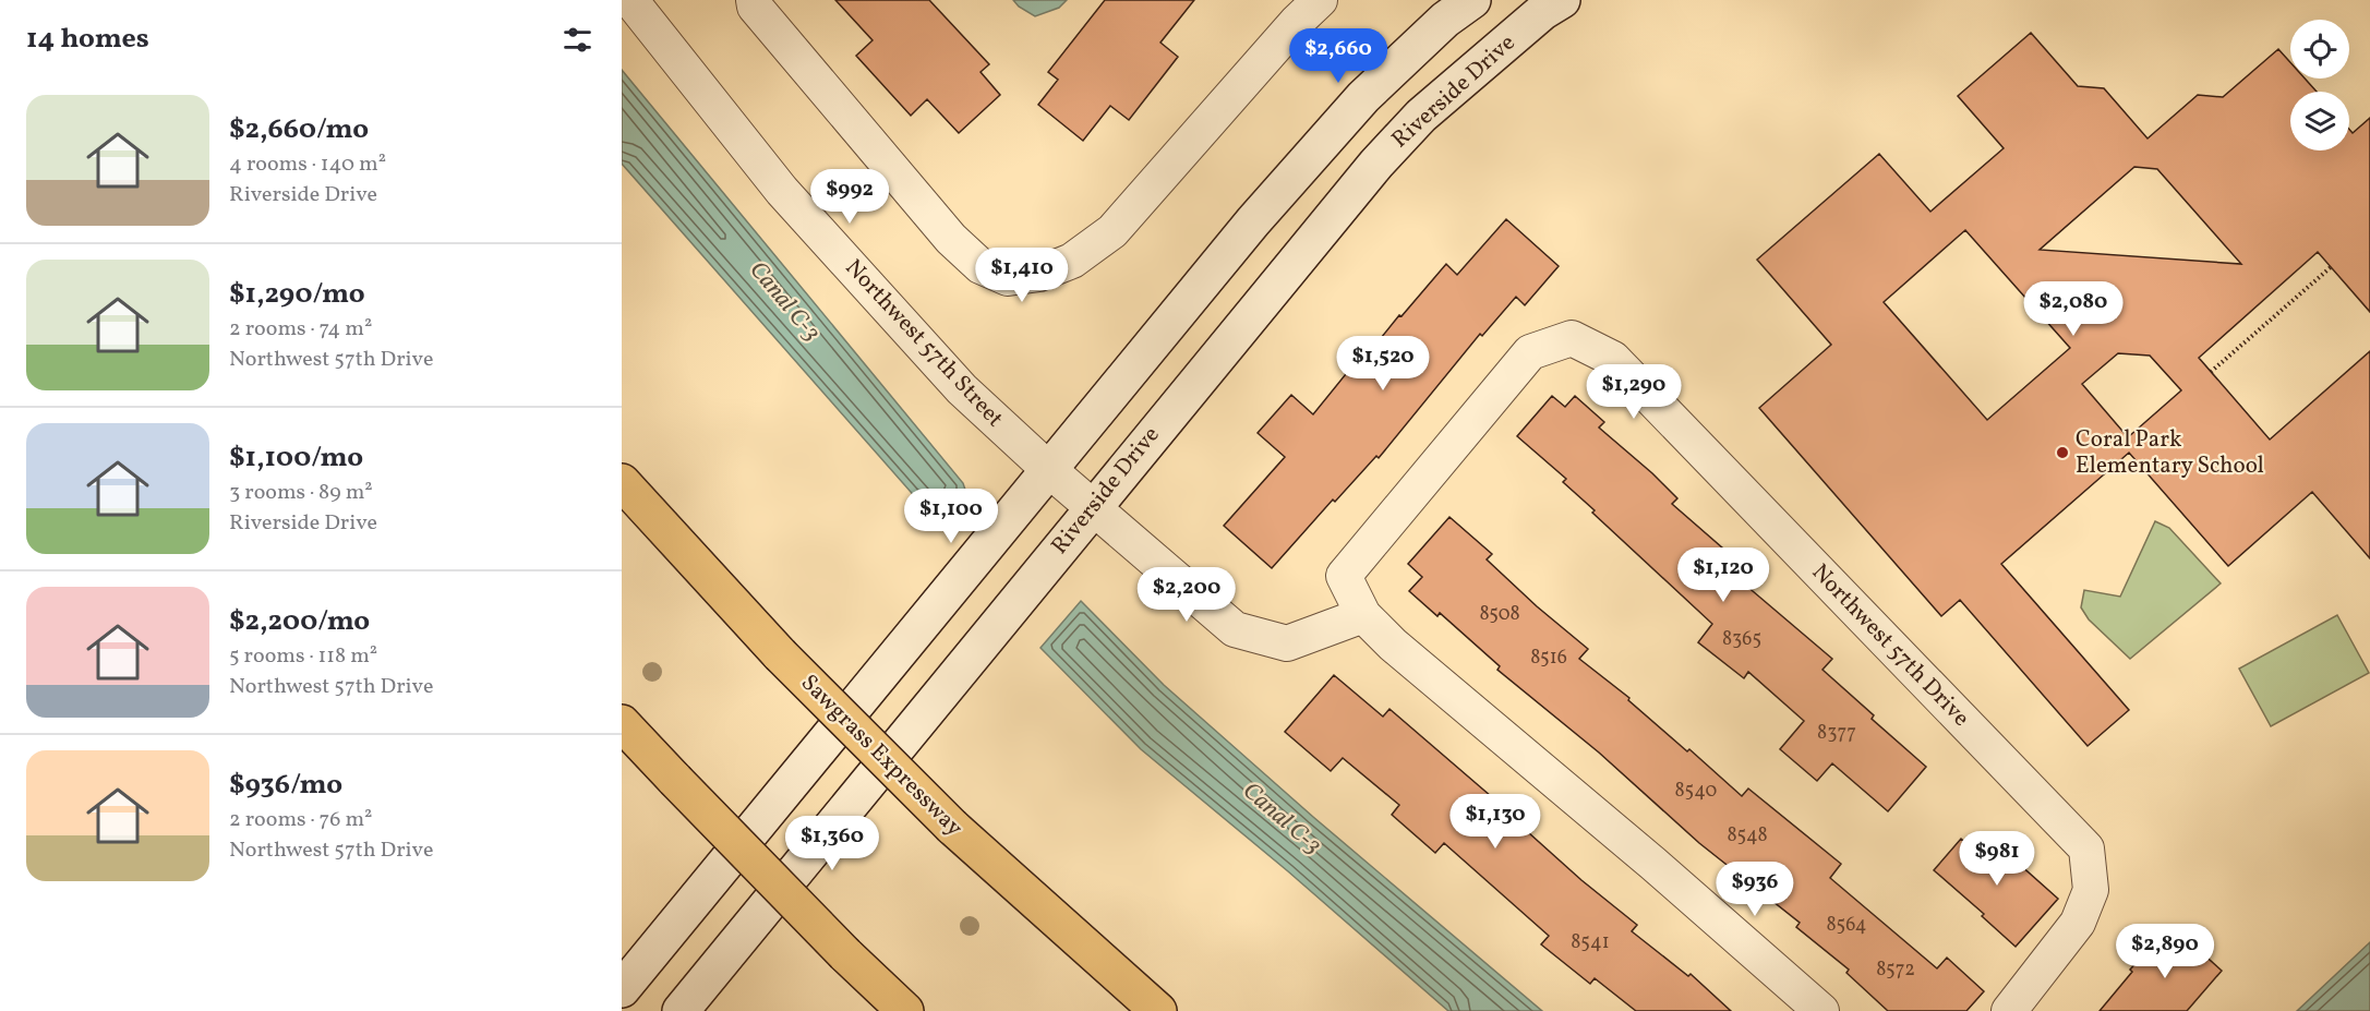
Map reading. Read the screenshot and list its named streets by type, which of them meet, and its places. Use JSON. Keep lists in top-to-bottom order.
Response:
{
  "streets": {
    "highway": ["Sawgrass Expressway"],
    "street": ["Riverside Drive", "Northwest 57th Street", "Northwest 57th Drive"]
  },
  "water": ["Canal C-3"],
  "places": ["Coral Park Elementary School"],
  "house_numbers": [
    "8508",
    "8365",
    "8516",
    "8377",
    "8540",
    "8548",
    "8564",
    "8541",
    "8572"
  ],
  "page": {
    "heading": "14 homes",
    "price": [
      "$2,660",
      "$992",
      "$1,410",
      "$2,080",
      "$1,520",
      "$1,290",
      "$1,100",
      "$1,120",
      "$2,200",
      "$1,130",
      "$1,360",
      "$981",
      "$936",
      "$2,890"
    ],
    "list": [
      {
        "name": "$2,660/mo",
        "note": "4 rooms · 140 m² · Riverside Drive"
      },
      {
        "name": "$1,290/mo",
        "note": "2 rooms · 74 m² · Northwest 57th Drive"
      },
      {
        "name": "$1,100/mo",
        "note": "3 rooms · 89 m² · Riverside Drive"
      },
      {
        "name": "$2,200/mo",
        "note": "5 rooms · 118 m² · Northwest 57th Drive"
      },
      {
        "name": "$936/mo",
        "note": "2 rooms · 76 m² · Northwest 57th Drive"
      }
    ]
  }
}
